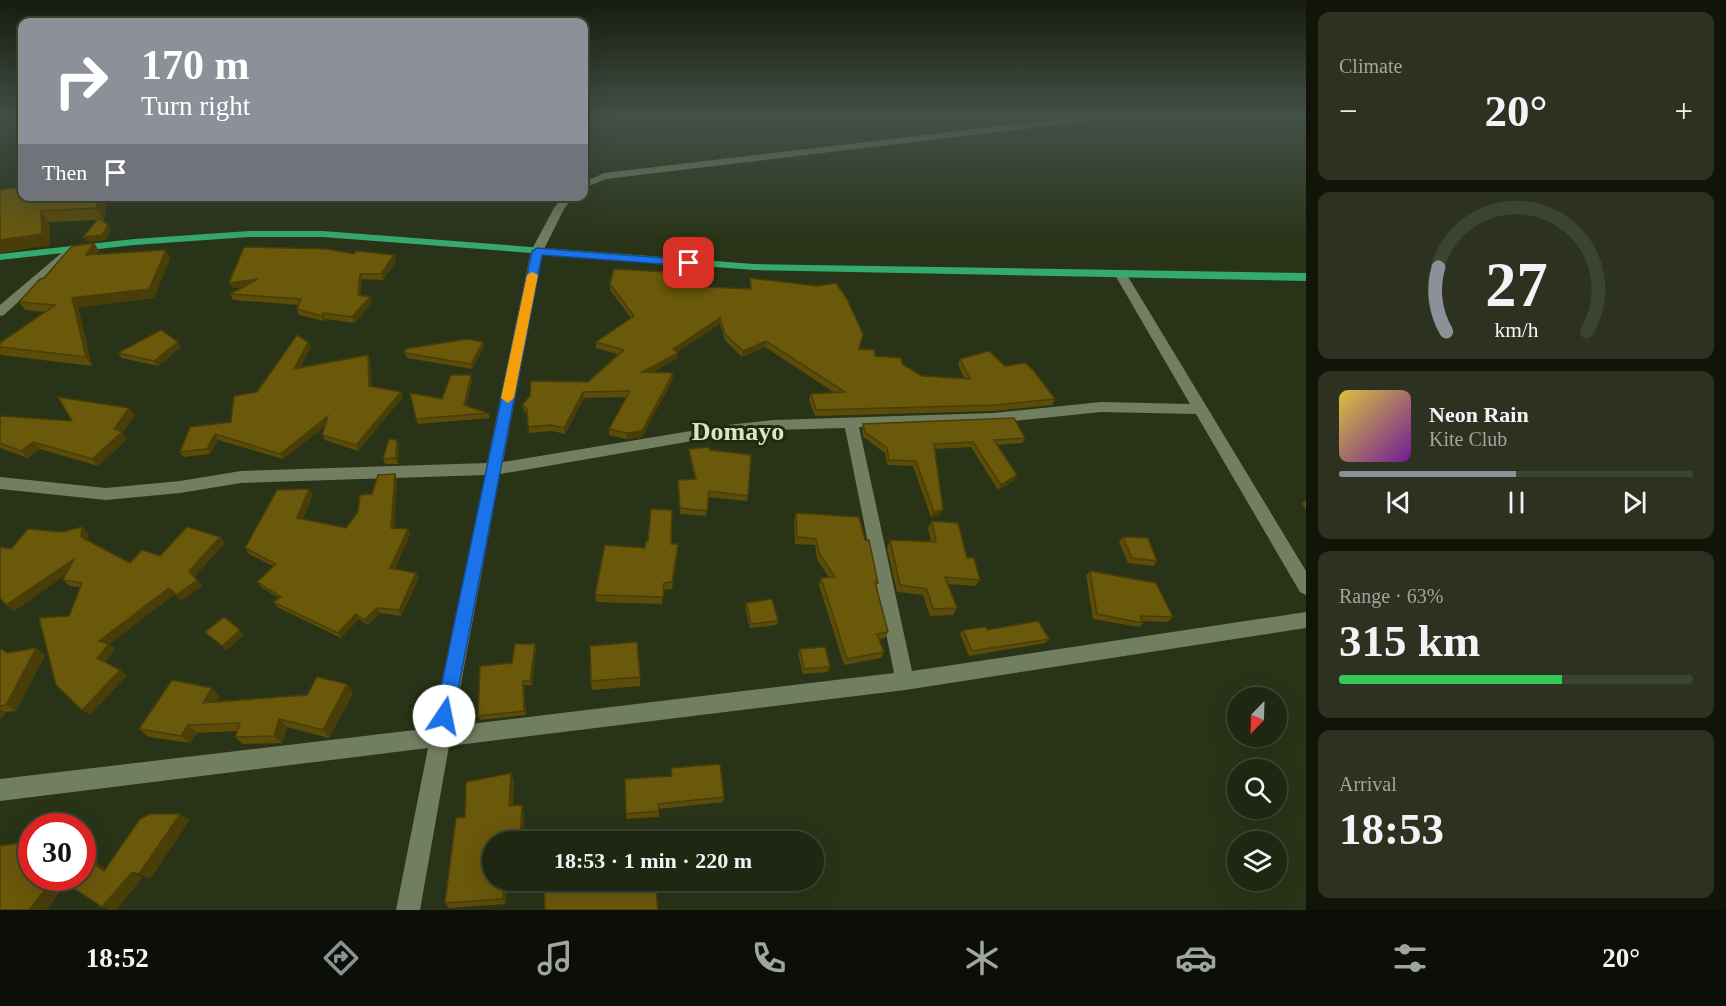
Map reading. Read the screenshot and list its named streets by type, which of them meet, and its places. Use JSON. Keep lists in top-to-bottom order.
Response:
{
  "districts": ["Domayo"],
  "north": "bottom left",
  "page": {
    "tile": [
      "Climate",
      ["Range · 63%", "315 km"],
      ["Arrival", "18:53"]
    ],
    "turn": ["170 m", "Turn right"],
    "heat": ["−", "20°", "+"],
    "then": "Then",
    "song": ["Neon Rain", "Kite Club"],
    "limit": "30",
    "trip": "18:53 · 1 min · 220 m",
    "tabs": ["18:52", "20°"],
    "gauge": ["27", "km/h"]
  }
}
